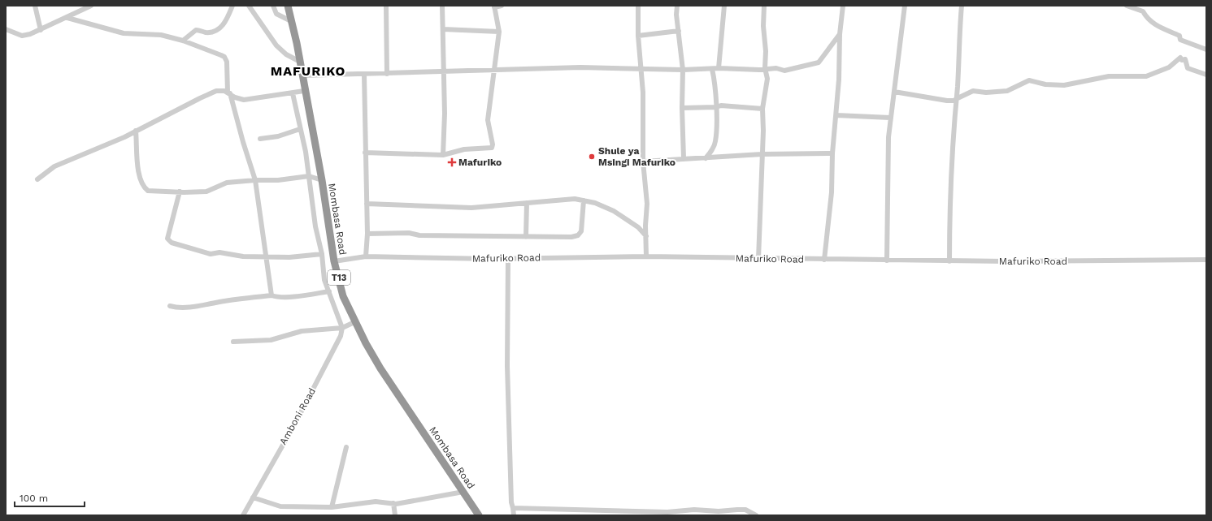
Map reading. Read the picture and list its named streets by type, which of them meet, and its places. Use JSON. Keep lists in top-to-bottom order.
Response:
{
  "streets": {
    "highway": ["Mombasa Road", "T13"],
    "street": ["Mafuriko Road", "Amboni Road"]
  },
  "crossings": [
    ["Mombasa Road", "Mafuriko Road"]
  ],
  "districts": ["MAFURIKO"],
  "places": {
    "other": ["Shule ya Msingi Mafuriko"],
    "health": ["Mafuriko"]
  },
  "scale_bar": "100 m"
}
